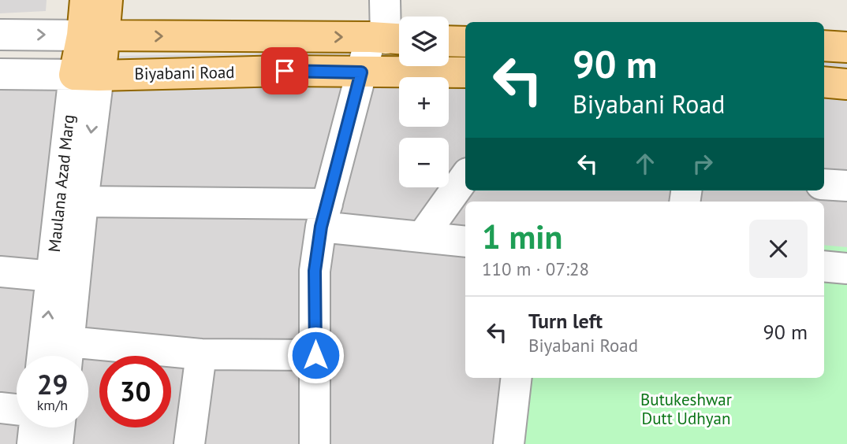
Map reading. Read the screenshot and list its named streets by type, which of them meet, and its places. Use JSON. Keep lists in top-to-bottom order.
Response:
{
  "streets": {
    "main road": ["Biyabani Road", "Maulana Azad Marg"]
  },
  "crossings": [
    ["Biyabani Road", "Maulana Azad Marg"]
  ],
  "parks": ["Butukeshwar Dutt Udhyan"],
  "page": {
    "map_buttons": ["+", "−"],
    "turn": ["90 m", "Biyabani Road"],
    "heading": ["1 min", "110 m · 07:28"],
    "list": [
      {
        "name": "Turn left",
        "note": "Biyabani Road",
        "value": "90 m"
      }
    ],
    "speed": "29 km/h",
    "limit": "30"
  }
}
